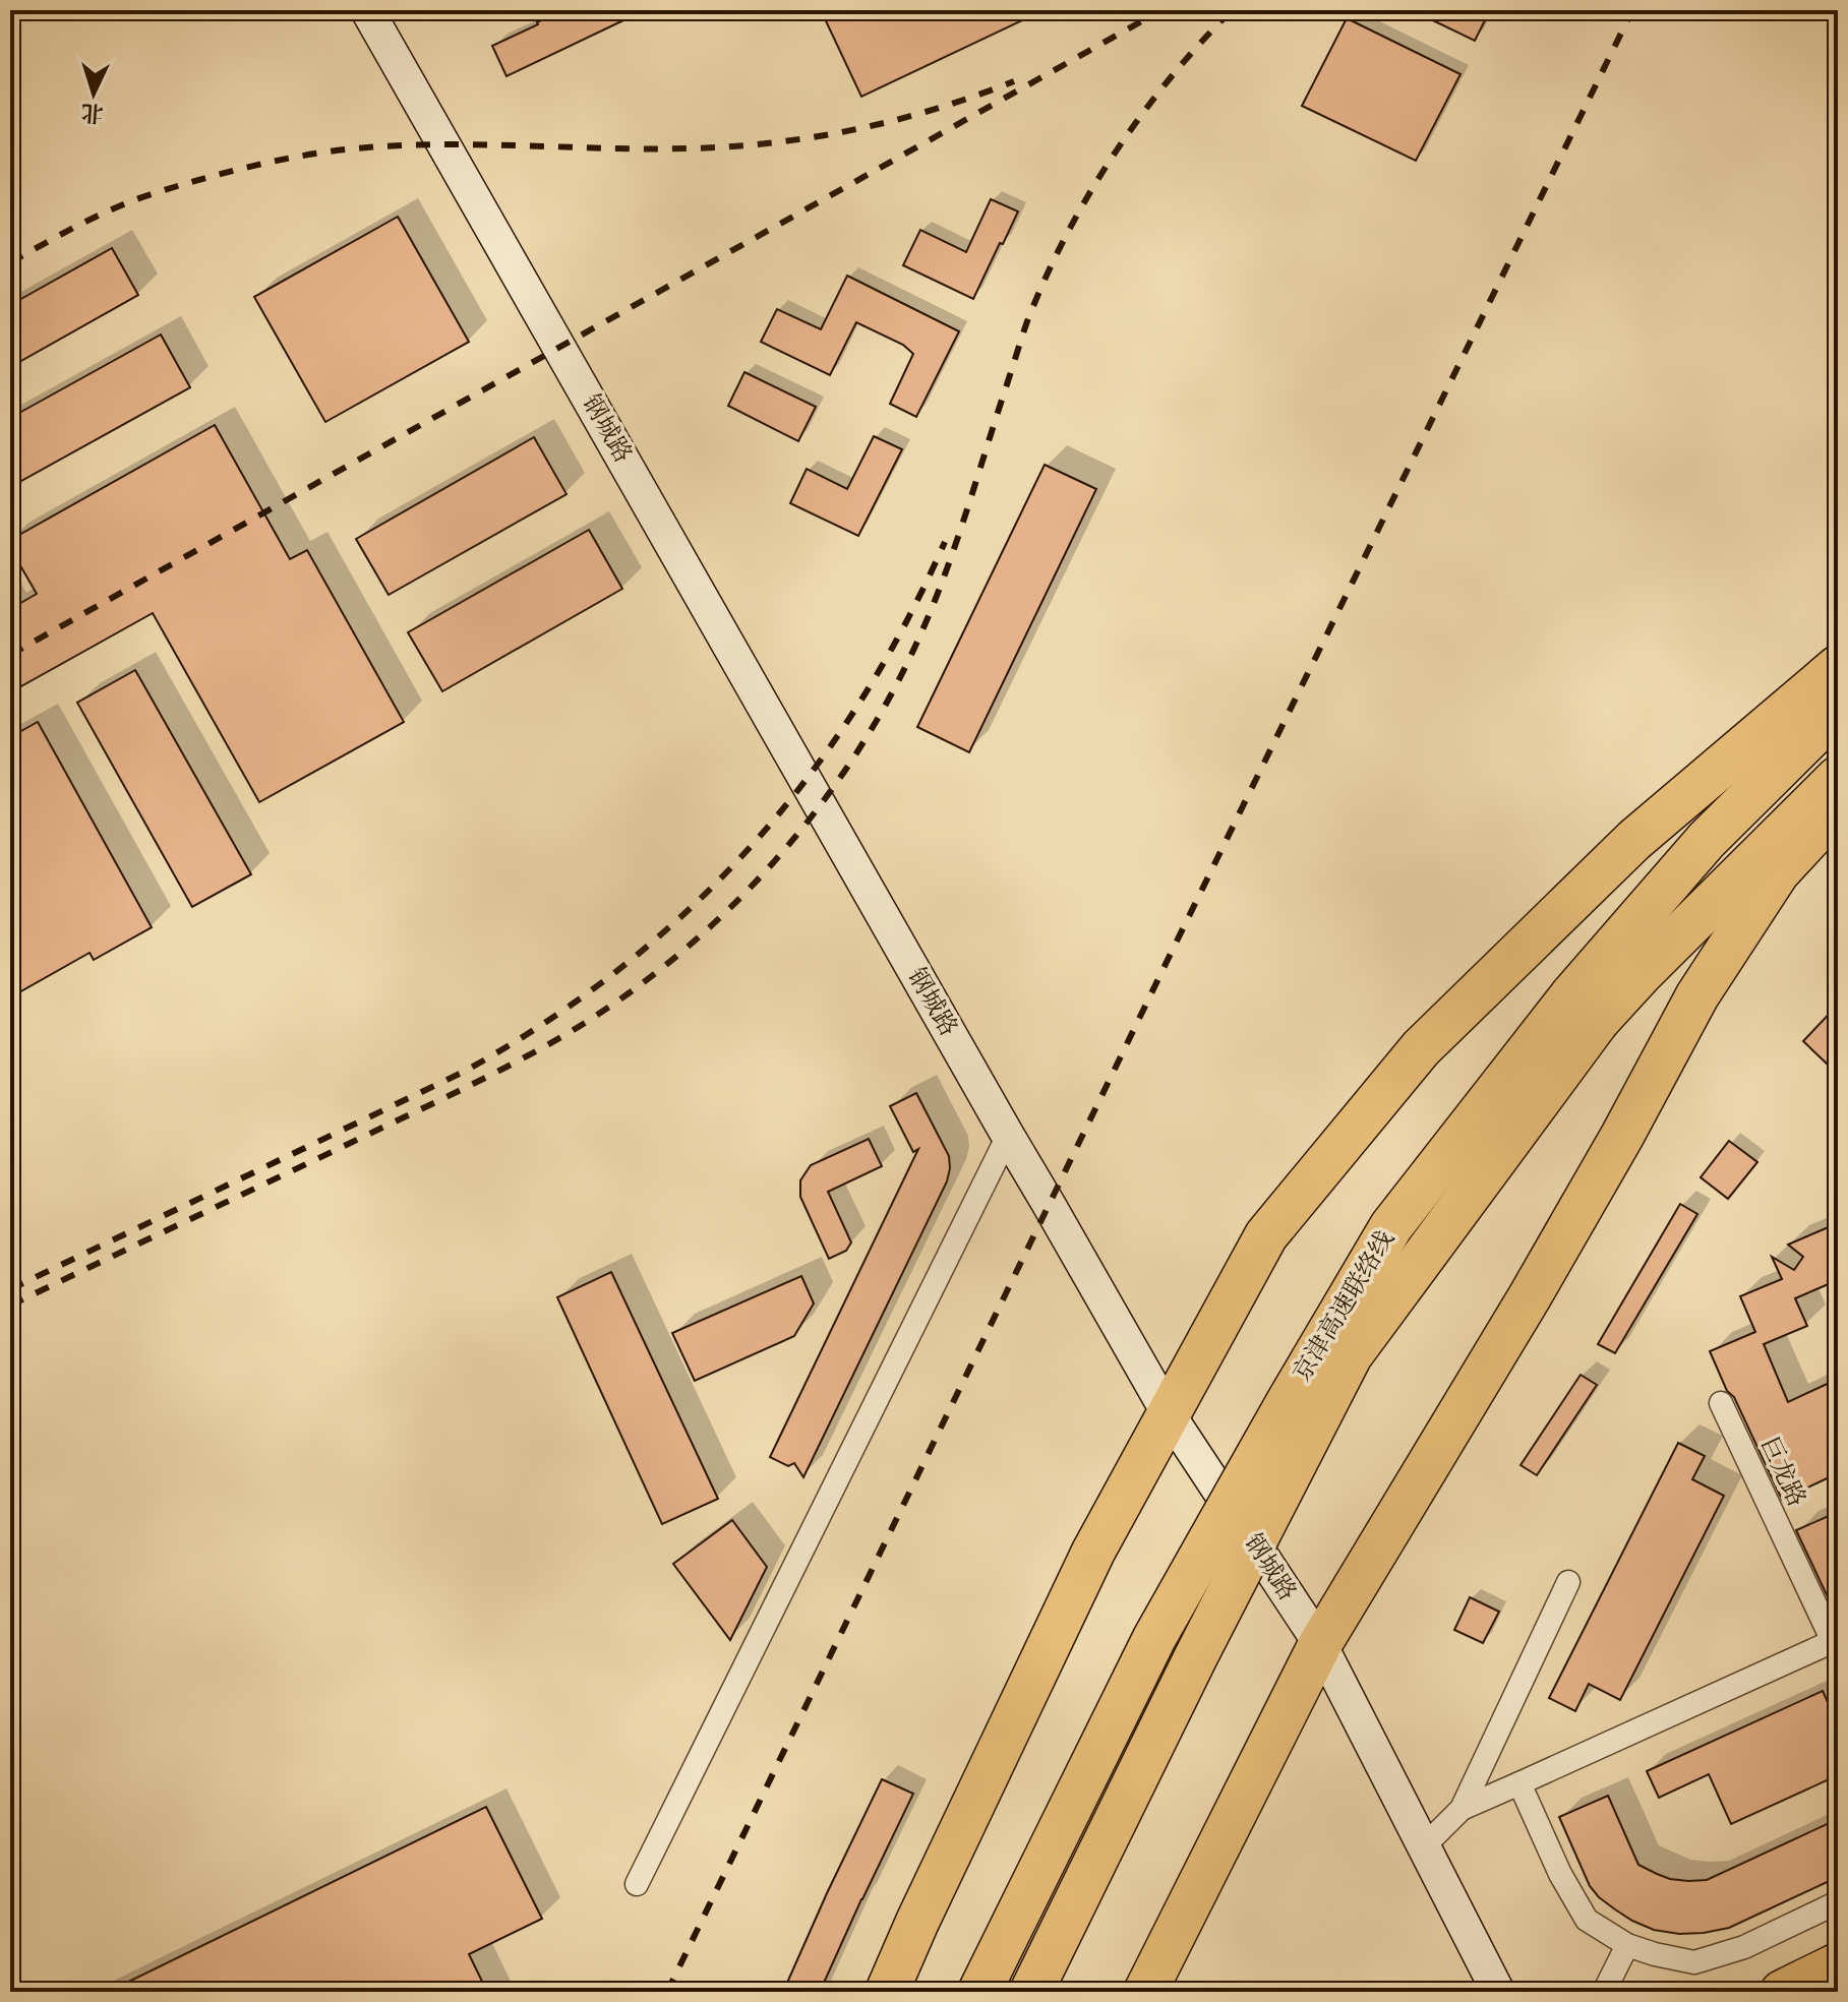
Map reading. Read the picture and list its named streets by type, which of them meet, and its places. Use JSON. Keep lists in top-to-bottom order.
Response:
{
  "streets": {
    "highway": ["京津高速联络线"],
    "street": ["钢城路", "巨龙路"]
  },
  "north": "bottom"
}
